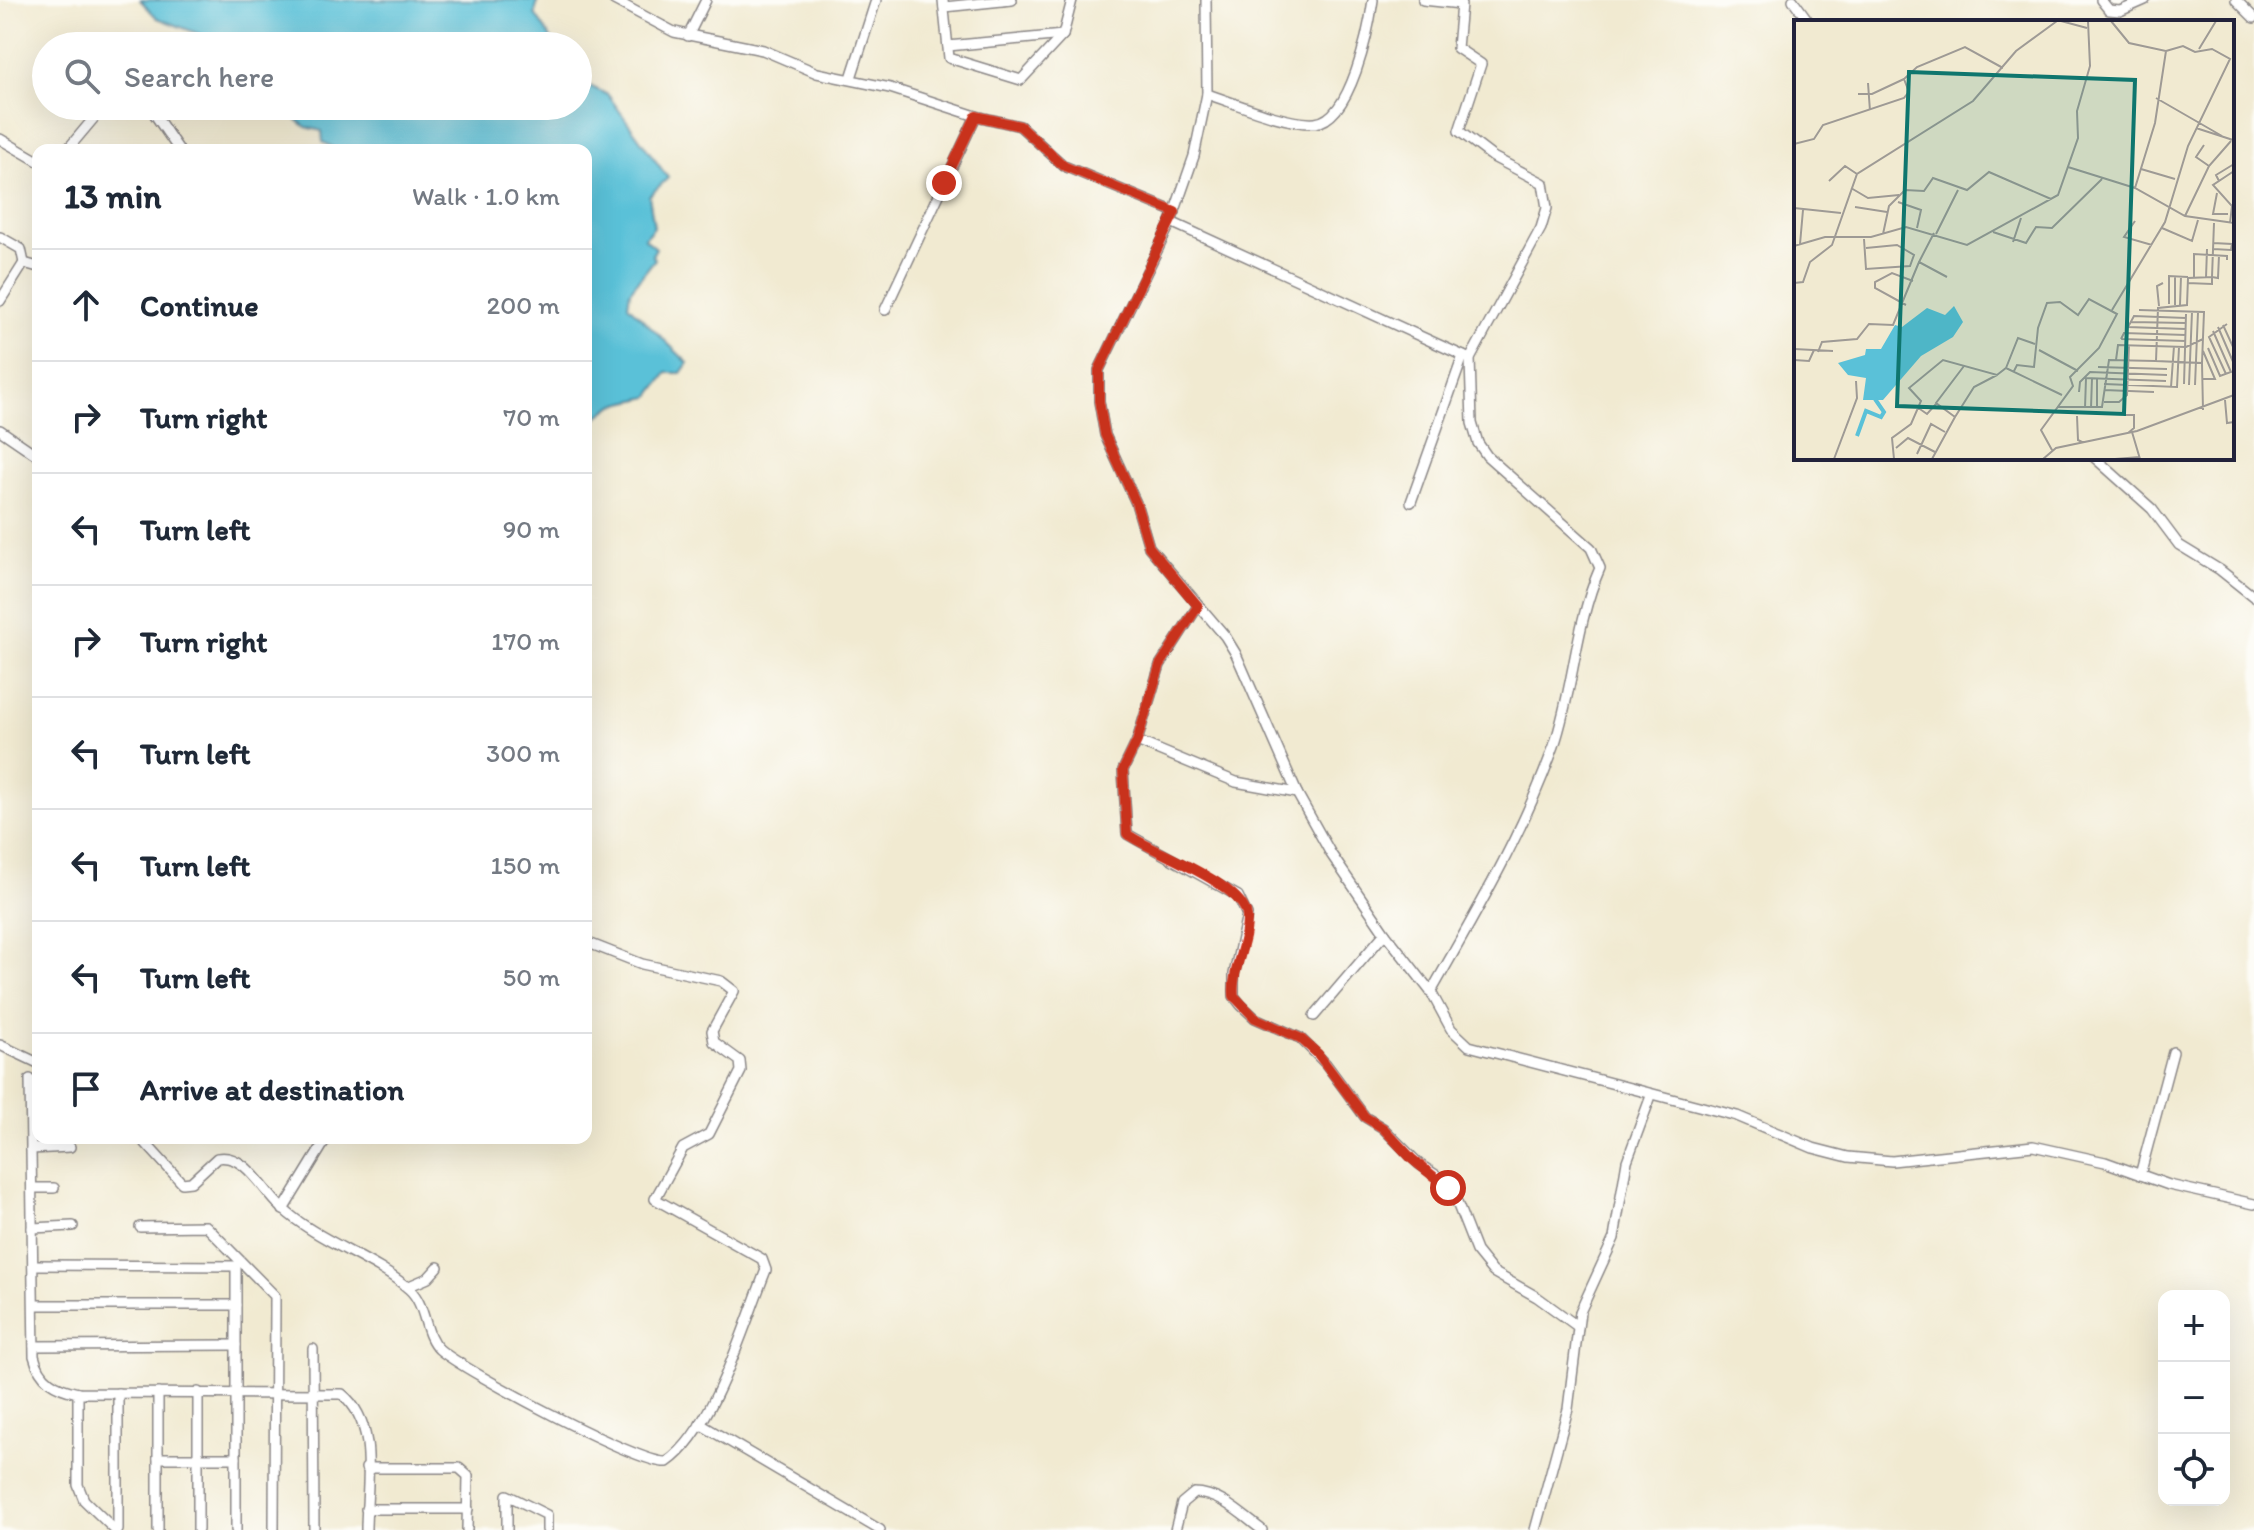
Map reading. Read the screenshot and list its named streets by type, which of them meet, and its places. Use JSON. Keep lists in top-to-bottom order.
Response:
{
  "page": {
    "search": "Search here",
    "heading": ["13 min", "Walk · 1.0 km"],
    "list": [
      ["Continue", "200 m"],
      ["Turn right", "70 m"],
      ["Turn left", "90 m"],
      ["Turn right", "170 m"],
      ["Turn left", "300 m"],
      ["Turn left", "150 m"],
      ["Turn left", "50 m"],
      "Arrive at destination"
    ],
    "map_buttons": ["+", "−"]
  }
}
